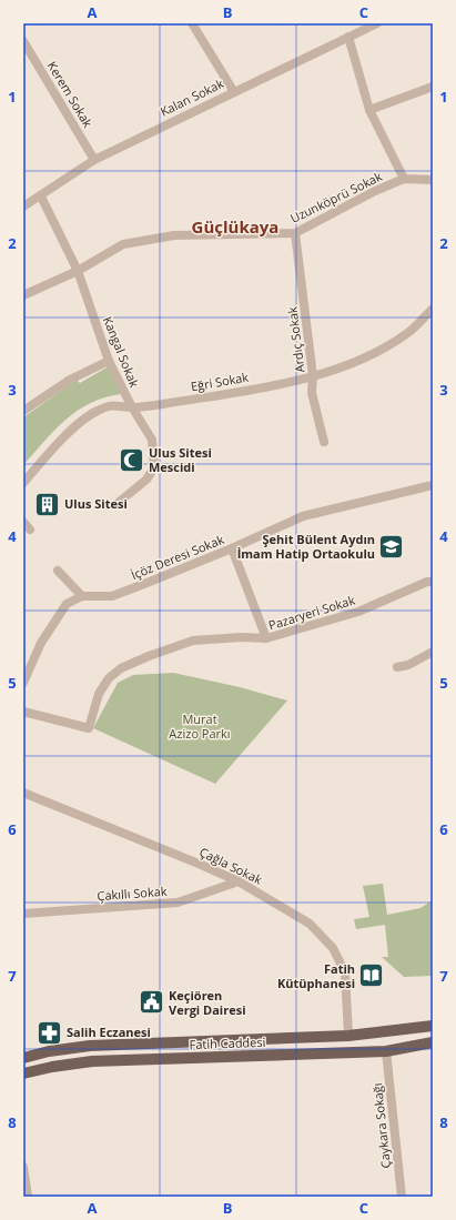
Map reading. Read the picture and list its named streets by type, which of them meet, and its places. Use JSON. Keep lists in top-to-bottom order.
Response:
{
  "streets": {
    "main road": ["Fatih Caddesi"],
    "street": [
      "Kerem Sokak",
      "Kalan Sokak",
      "Uzunköprü Sokak",
      "Ardıç Sokak",
      "Kangal Sokak",
      "Eğri Sokak",
      "İçöz Deresi Sokak",
      "Pazaryeri Sokak",
      "Çağla Sokak",
      "Çakıllı Sokak",
      "Çaykara Sokağı"
    ]
  },
  "crossings": [
    ["Kerem Sokak", "Kalan Sokak"],
    ["Kalan Sokak", "Kangal Sokak"],
    ["Uzunköprü Sokak", "Ardıç Sokak"],
    ["Uzunköprü Sokak", "Kangal Sokak"],
    ["Ardıç Sokak", "Eğri Sokak"],
    ["Kangal Sokak", "Eğri Sokak"],
    ["Çağla Sokak", "Çakıllı Sokak"],
    ["Çağla Sokak", "Fatih Caddesi"],
    ["Fatih Caddesi", "Çaykara Sokağı"]
  ],
  "districts": ["Güçlükaya"],
  "parks": ["Murat Azizo Parkı"],
  "places": {
    "mosque": ["Ulus Sitesi Mescidi"],
    "building": ["Ulus Sitesi"],
    "school or university": ["Şehit Bülent Aydın İmam Hatip Ortaokulu"],
    "library": ["Fatih Kütüphanesi"],
    "public building": ["Keçiören Vergi Dairesi"],
    "pharmacy": ["Salih Eczanesi"]
  },
  "grid": {
    "columns": ["A", "B", "C"],
    "rows": [
      "1",
      "2",
      "3",
      "4",
      "5",
      "6",
      "7",
      "8"
    ]
  }
}
